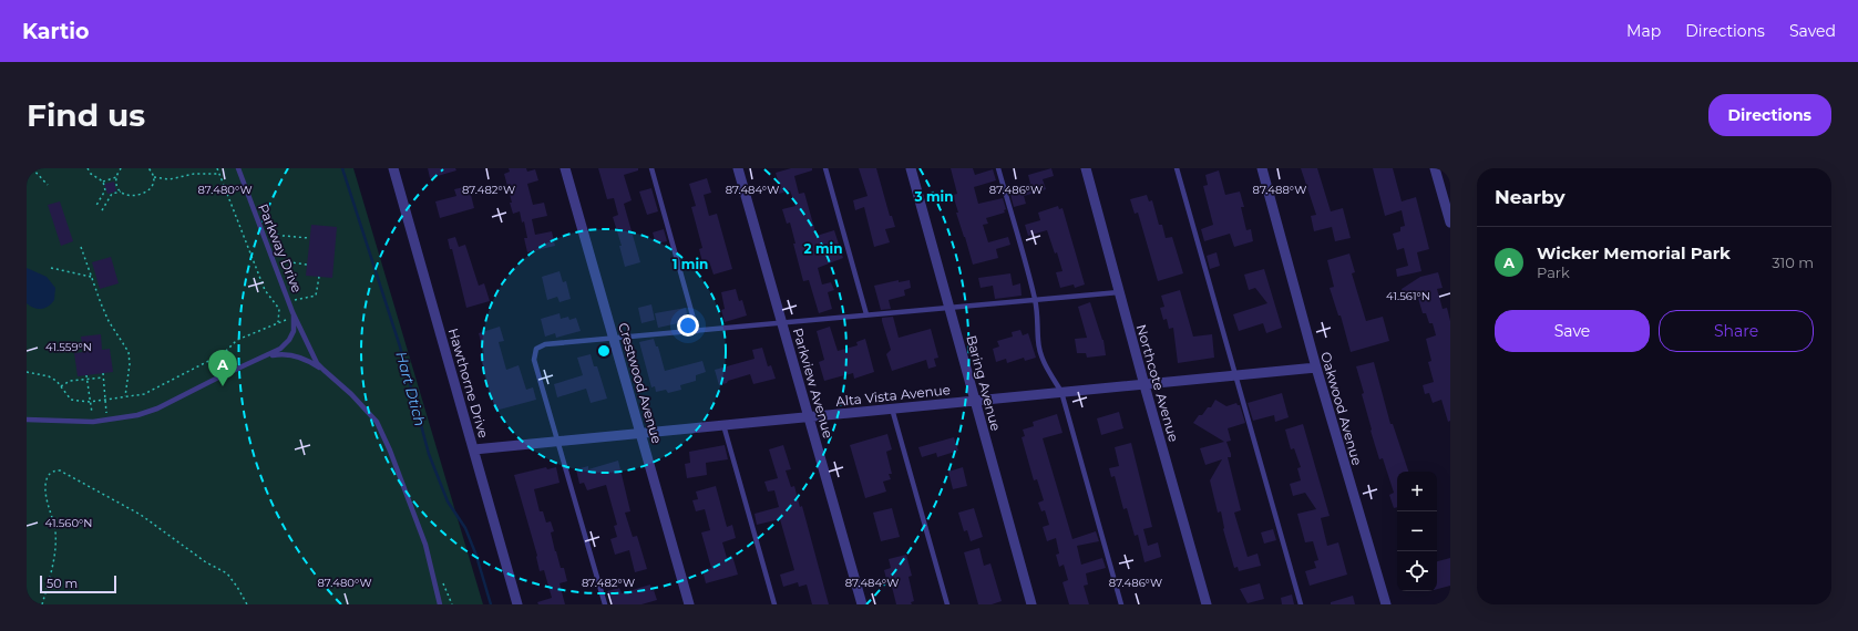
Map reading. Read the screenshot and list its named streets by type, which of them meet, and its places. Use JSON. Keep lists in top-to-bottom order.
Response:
{
  "streets": {
    "street": [
      "Hawthorne Drive",
      "Crestwood Avenue",
      "Parkview Avenue",
      "Baring Avenue",
      "Northcote Avenue",
      "Alta Vista Avenue",
      "Oakwood Avenue"
    ],
    "lane": ["Parkway Drive"]
  },
  "crossings": [
    ["Hawthorne Drive", "Alta Vista Avenue"],
    ["Crestwood Avenue", "Alta Vista Avenue"],
    ["Parkview Avenue", "Alta Vista Avenue"],
    ["Baring Avenue", "Alta Vista Avenue"],
    ["Northcote Avenue", "Alta Vista Avenue"],
    ["Alta Vista Avenue", "Oakwood Avenue"]
  ],
  "water": ["Hart Dtich"],
  "scale_bar": "50 m",
  "page": {
    "header": "Kartio",
    "nav": ["Map", "Directions", "Saved"],
    "buttons": [
      "Directions",
      ["Save", "Share"]
    ],
    "title": "Find us",
    "heading": "Nearby",
    "list": [
      {
        "mark": "A",
        "name": "Wicker Memorial Park",
        "note": "Park",
        "value": "310 m"
      }
    ],
    "pins": "A",
    "map_buttons": ["+", "−"],
    "scale": "50 m"
  },
  "coordinates": [
    "87.480°W",
    "87.482°W",
    "87.484°W",
    "87.486°W",
    "87.488°W",
    "41.561°N",
    "41.559°N",
    "41.560°N"
  ],
  "rings": ["3 min", "2 min", "1 min"]
}
